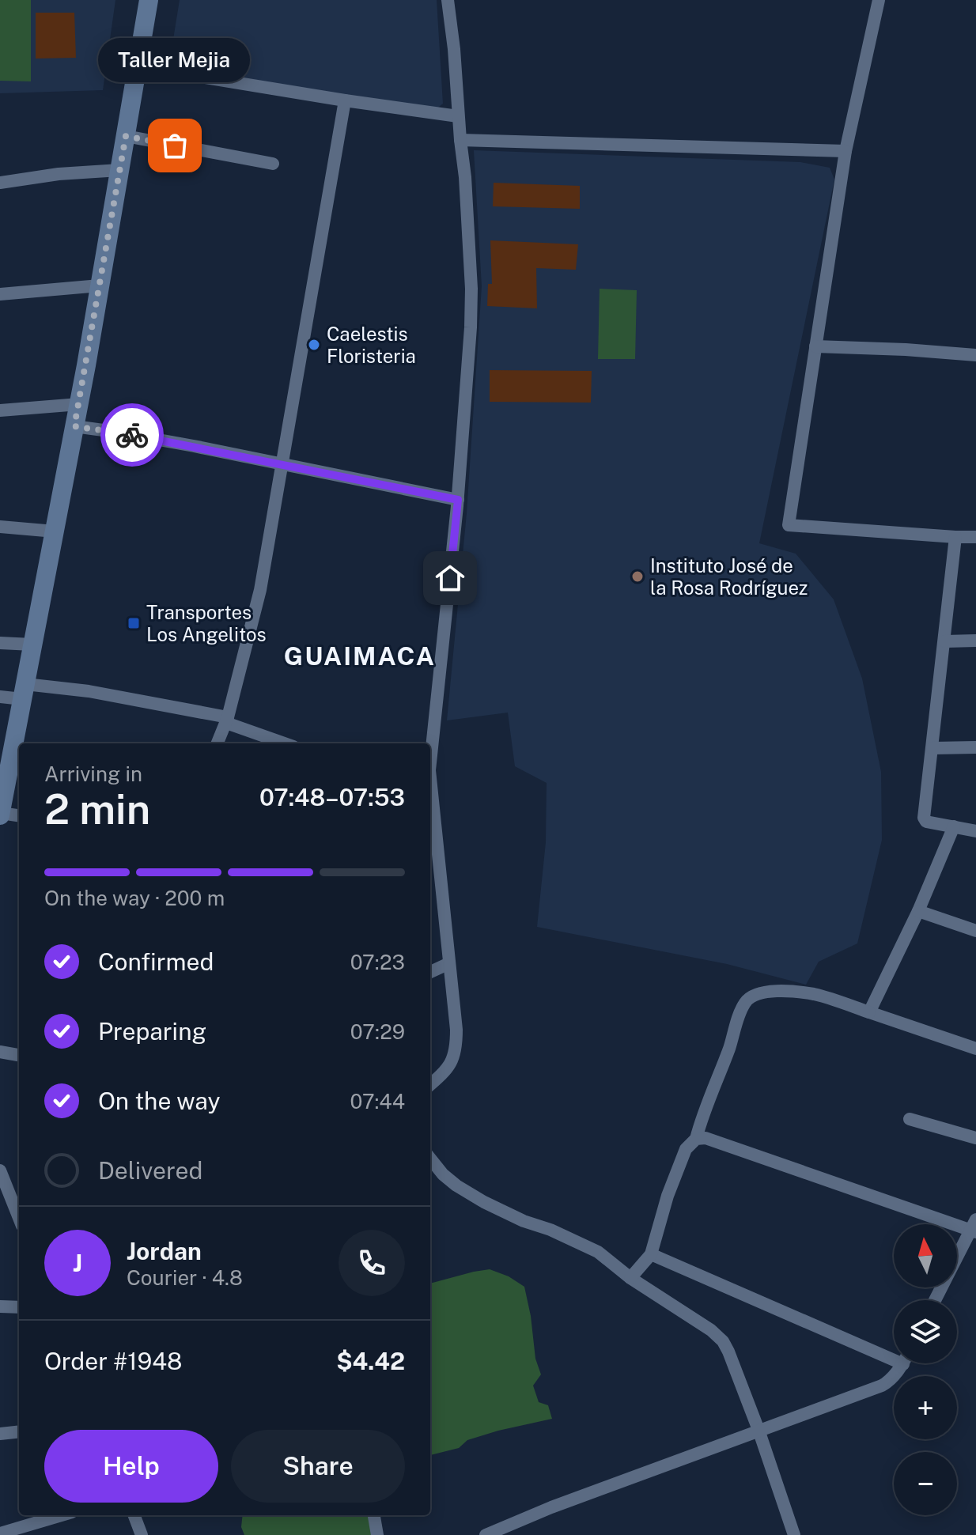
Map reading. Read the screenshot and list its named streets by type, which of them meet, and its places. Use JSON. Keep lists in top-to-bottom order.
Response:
{
  "districts": ["GUAIMACA"],
  "places": {
    "other": ["Taller Mejia", "Caelestis Floristeria", "Instituto José de la Rosa Rodríguez"],
    "transit": ["Transportes Los Angelitos"]
  },
  "north": "top",
  "page": {
    "bubble": "Taller Mejia",
    "heading": ["2 min", "Arriving in", "07:48–07:53"],
    "panel": [
      "Jordan",
      "Courier · 4.8",
      "Order #1948",
      "$4.42"
    ],
    "bar": "On the way · 200 m",
    "list": [
      ["Confirmed", "07:23"],
      ["Preparing", "07:29"],
      ["On the way", "07:44"],
      "Delivered"
    ],
    "map_buttons": ["+", "−"],
    "round": "J",
    "buttons": ["Help", "Share"]
  }
}
